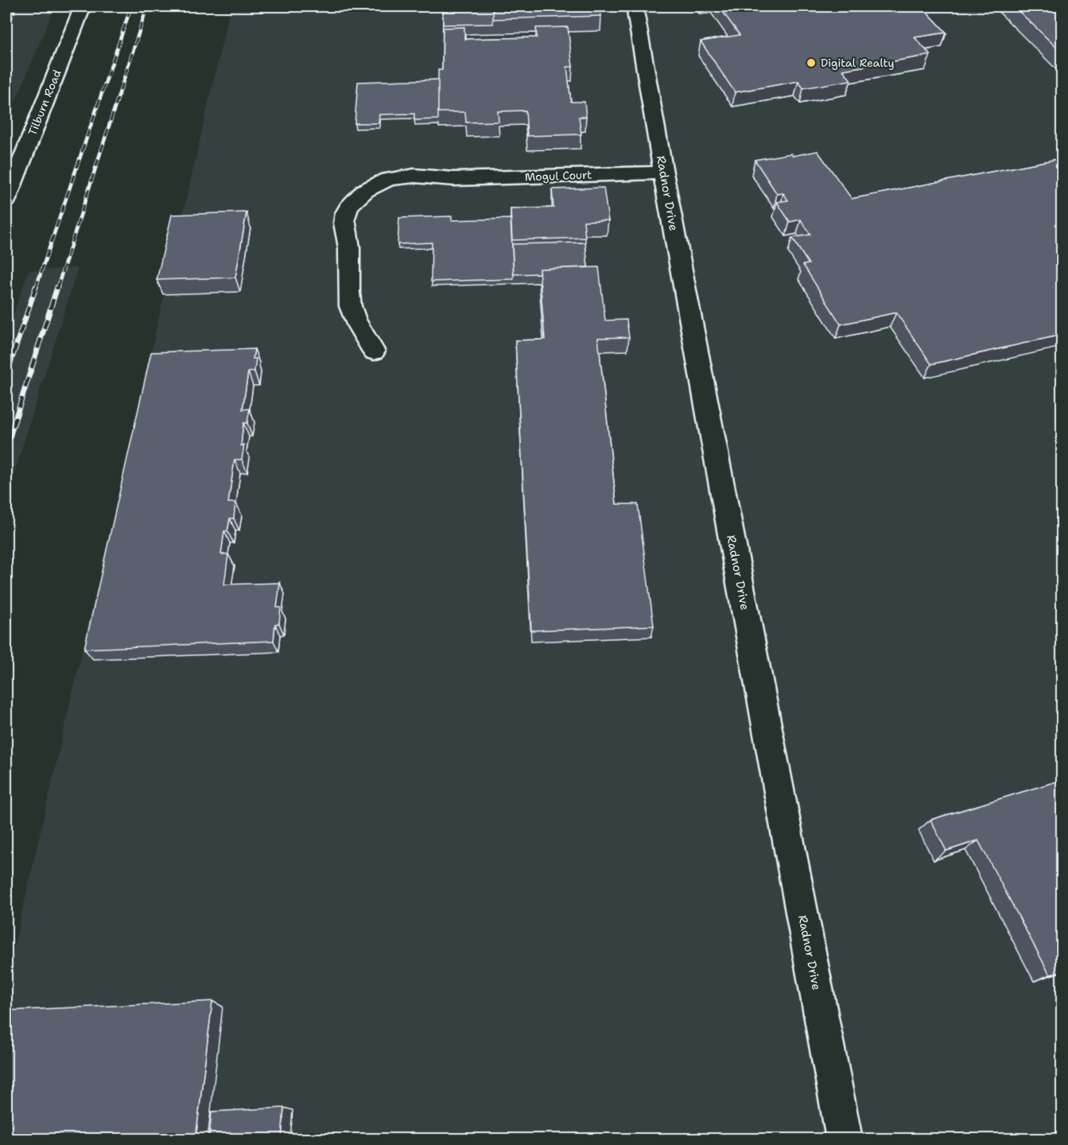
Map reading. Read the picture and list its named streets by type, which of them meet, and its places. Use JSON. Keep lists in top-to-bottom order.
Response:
{
  "streets": {
    "street": ["Tilburn Road", "Mogul Court", "Radnor Drive"]
  },
  "crossings": [
    ["Mogul Court", "Radnor Drive"]
  ],
  "places": ["Digital Realty"]
}
